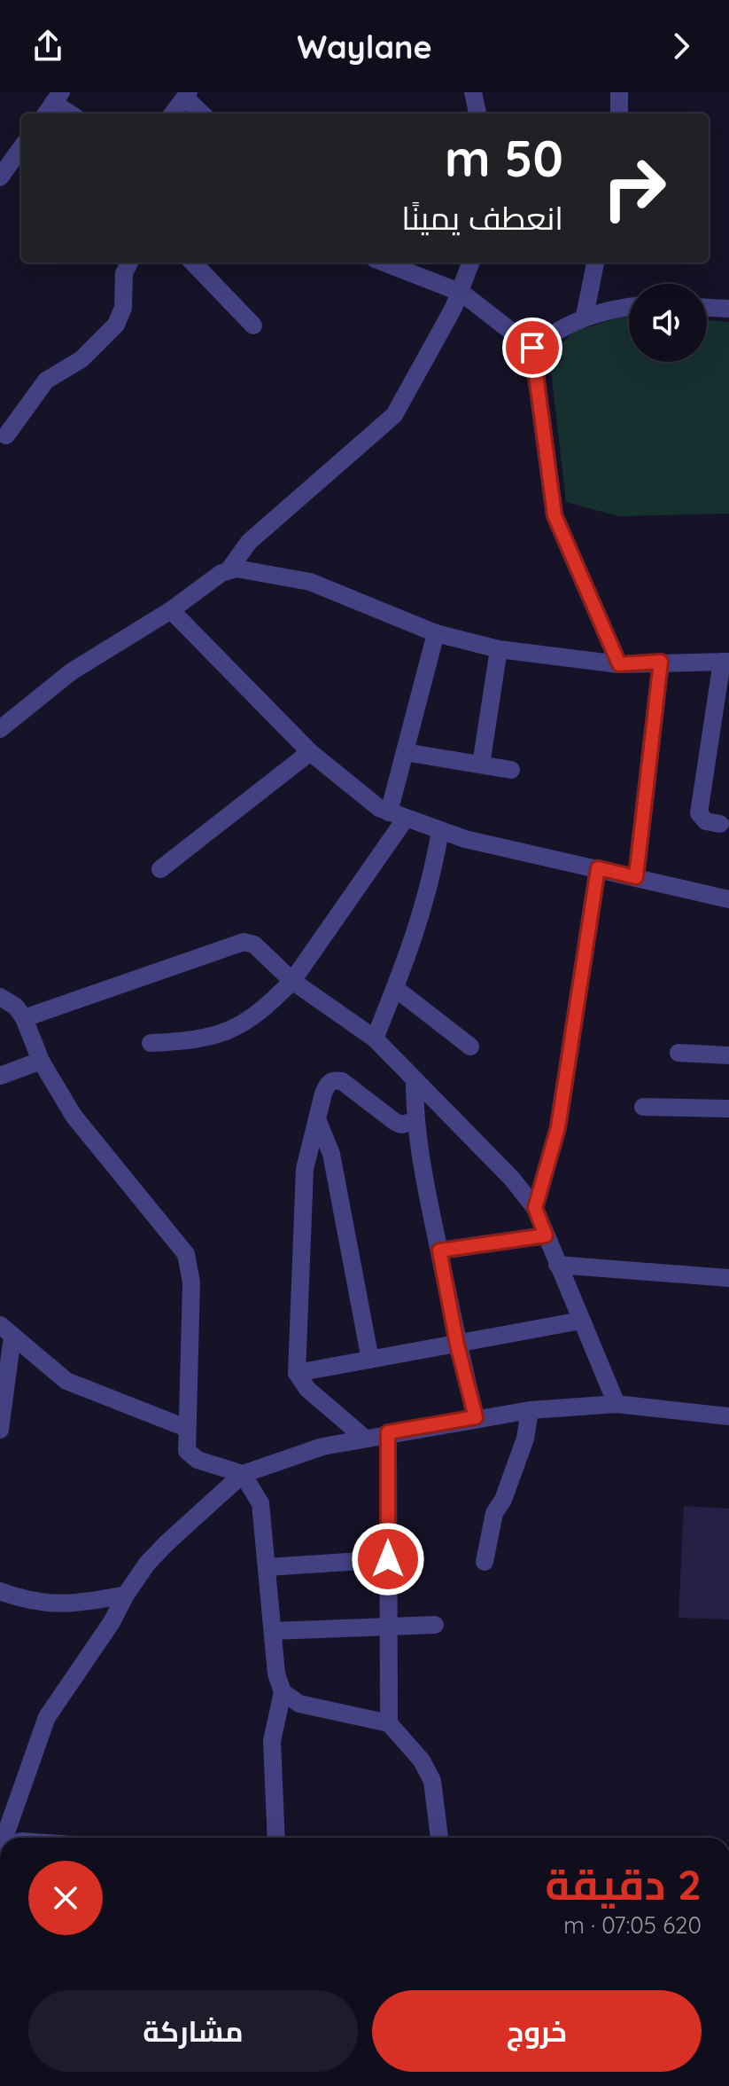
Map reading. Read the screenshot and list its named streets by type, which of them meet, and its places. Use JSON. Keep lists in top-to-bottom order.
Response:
{
  "page": {
    "header": "Waylane",
    "turn": ["50 m", "انعطف يمينًا"],
    "heading": ["2 دقيقة", "620 m · 07:05"],
    "buttons": ["خروج", "مشاركة"]
  }
}
